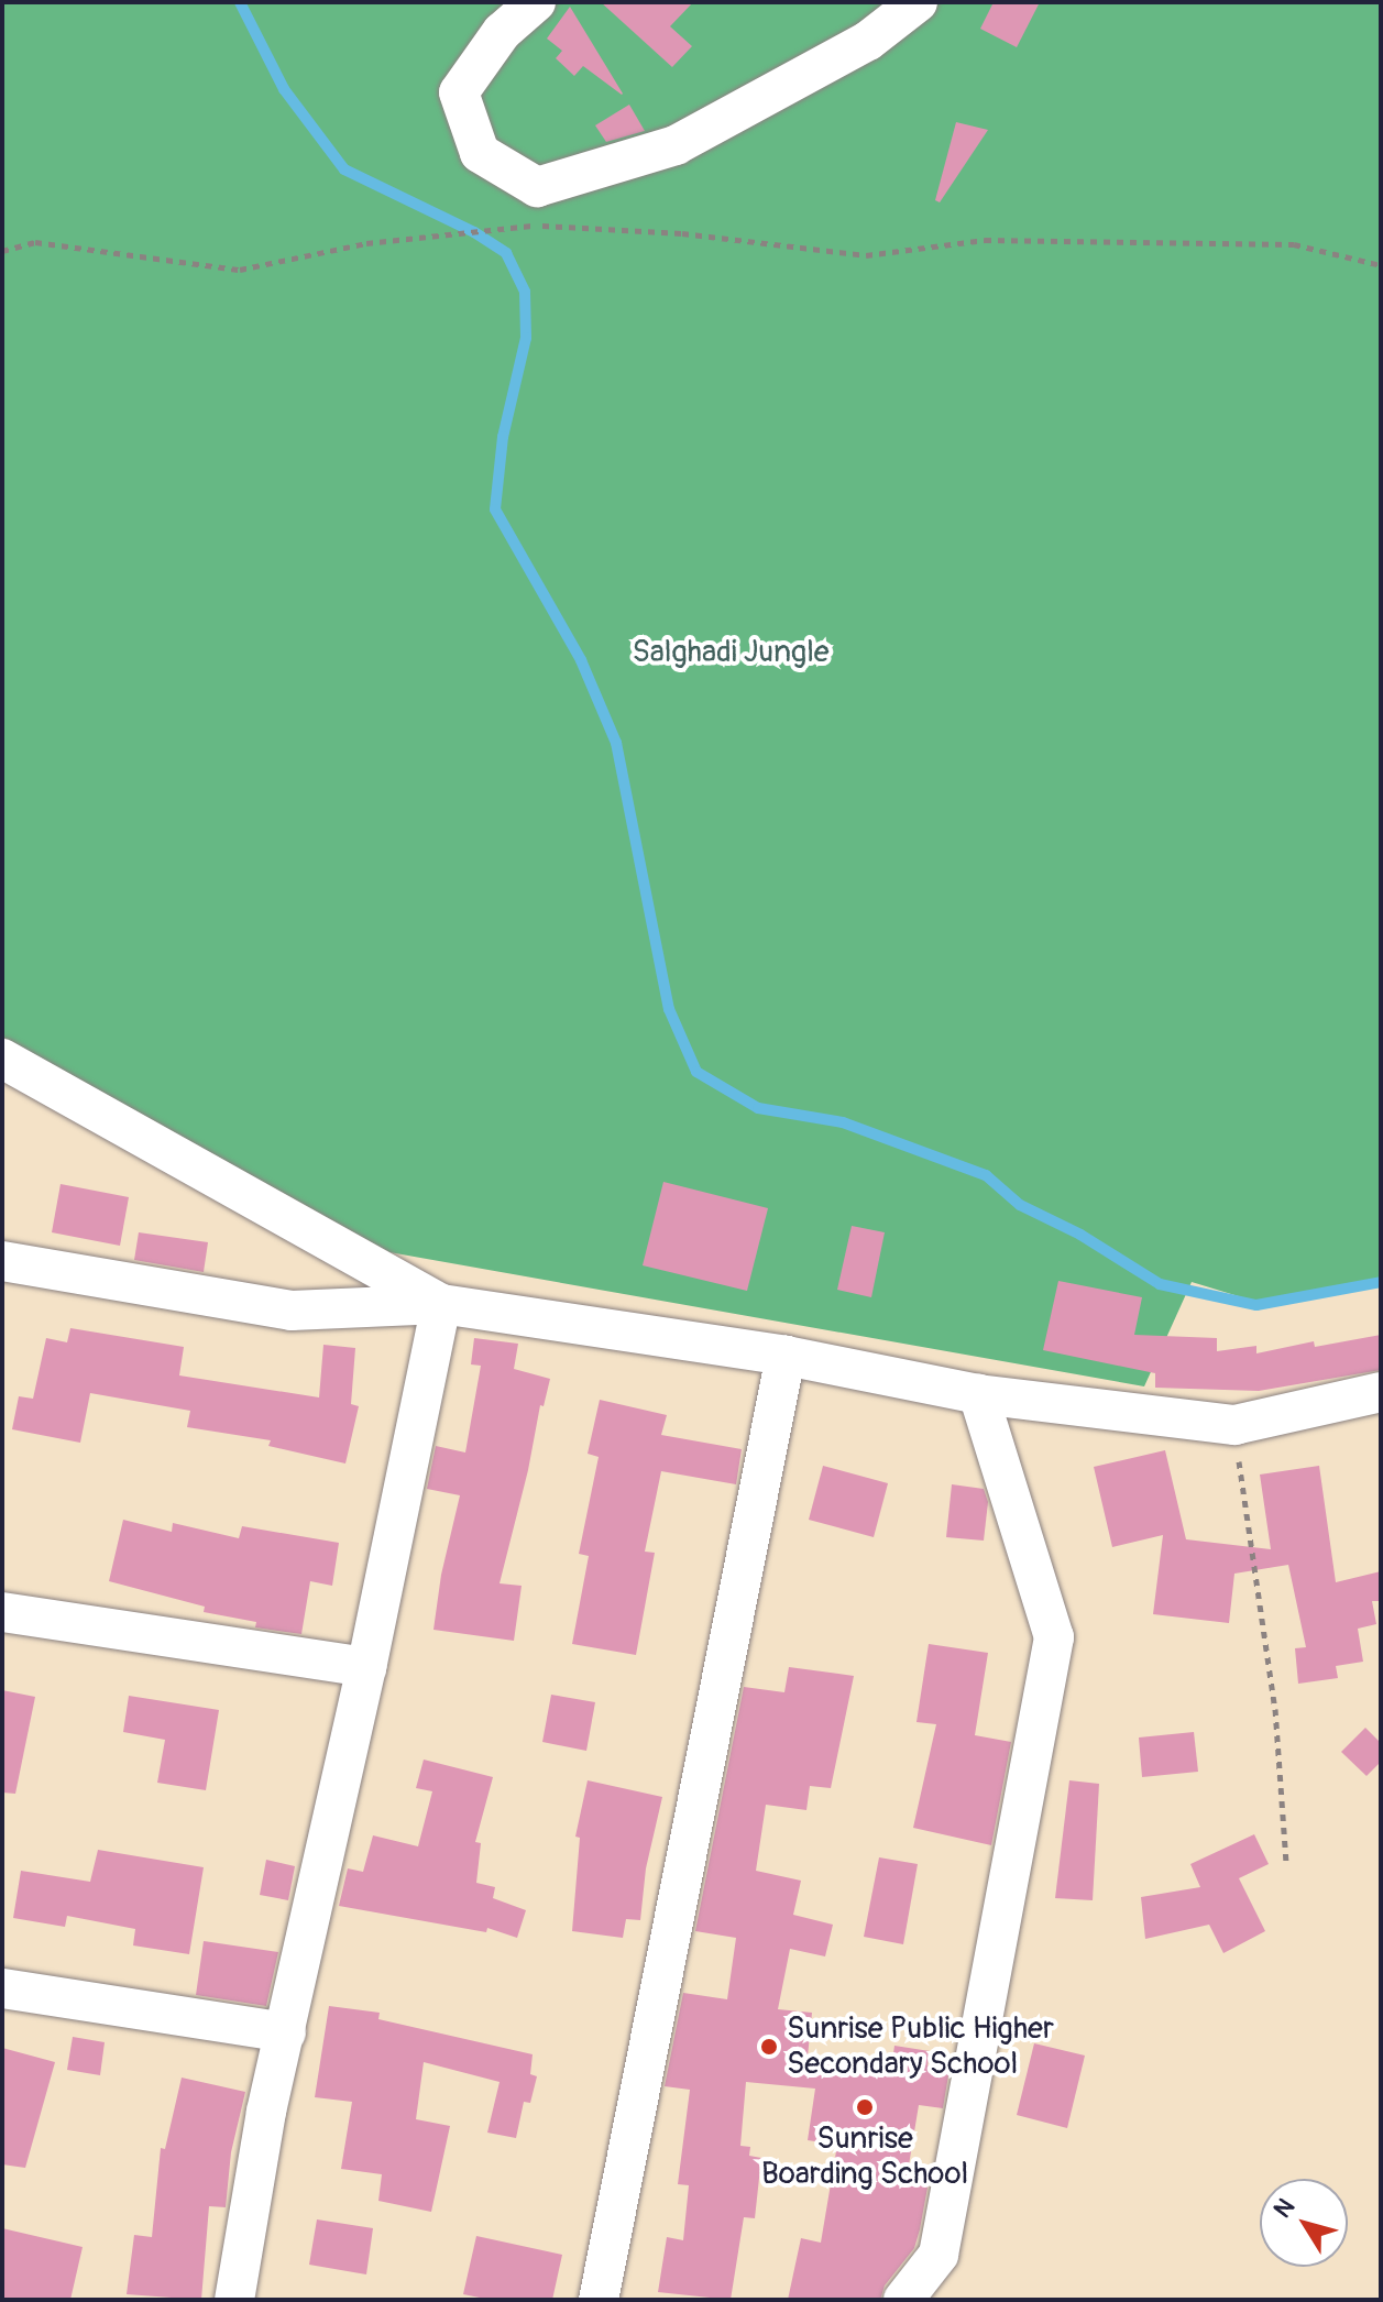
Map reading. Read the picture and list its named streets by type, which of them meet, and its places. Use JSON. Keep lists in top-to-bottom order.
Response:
{
  "parks": ["Salghadi Jungle"],
  "places": ["Sunrise Public Higher Secondary School", "Sunrise Boarding School"],
  "north": "top left"
}
